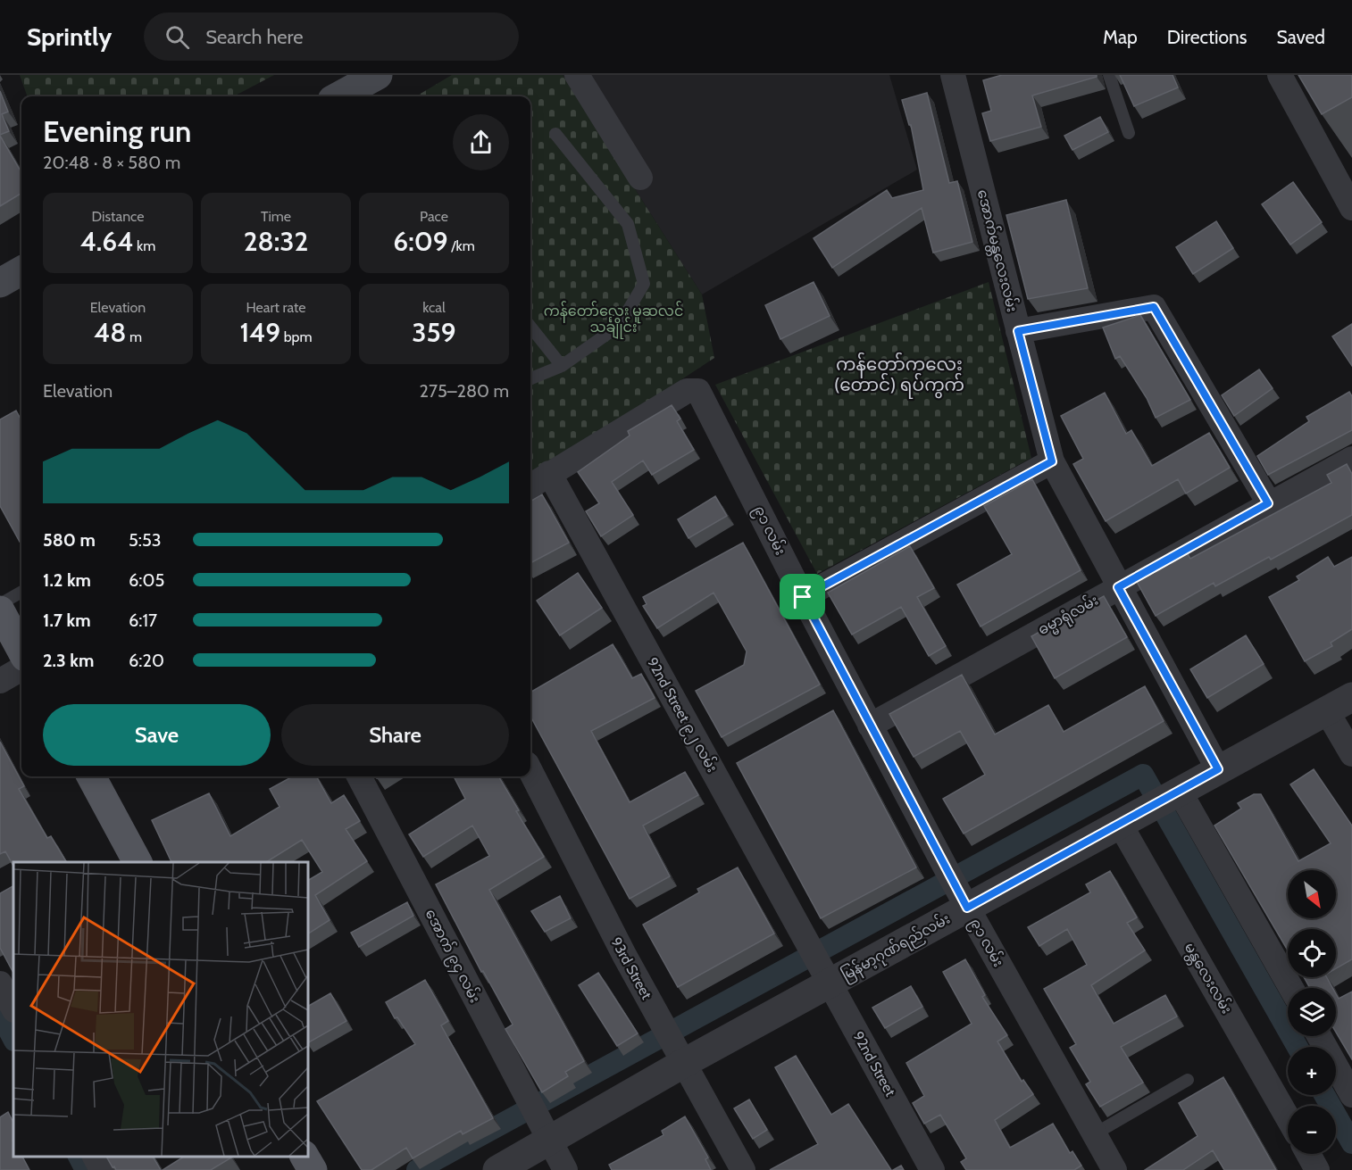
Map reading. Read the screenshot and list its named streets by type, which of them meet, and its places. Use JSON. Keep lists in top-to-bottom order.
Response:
{
  "streets": {
    "street": [
      "အောက်မန္တလေးလမ်း",
      "၉၁ လမ်း",
      "ဓမ္မာရုံလမ်း",
      "92nd Street ၉၂ လမ်း",
      "မြန်မာ့ဂုဏ်ရည်လမ်း",
      "အောက် ၉၄ လမ်း",
      "93rd Street",
      "မန္တလေးလမ်း",
      "92nd Street"
    ]
  },
  "crossings": [
    ["အောက်မန္တလေးလမ်း", "ဓမ္မာရုံလမ်း"],
    ["အောက်မန္တလေးလမ်း", "မြန်မာ့ဂုဏ်ရည်လမ်း"],
    ["၉၁ လမ်း", "ဓမ္မာရုံလမ်း"],
    ["၉၁ လမ်း", "92nd Street ၉၂ လမ်း"],
    ["၉၁ လမ်း", "မြန်မာ့ဂုဏ်ရည်လမ်း"],
    ["92nd Street ၉၂ လမ်း", "92nd Street"],
    ["မြန်မာ့ဂုဏ်ရည်လမ်း", "အောက် ၉၄ လမ်း"],
    ["မြန်မာ့ဂုဏ်ရည်လမ်း", "93rd Street"],
    ["မြန်မာ့ဂုဏ်ရည်လမ်း", "မန္တလေးလမ်း"],
    ["မြန်မာ့ဂုဏ်ရည်လမ်း", "92nd Street"]
  ],
  "districts": ["ကန်တော်ကလေး (တောင်) ရပ်ကွက်"],
  "parks": ["ကန်တော်လေး မူဆလင် သင်္ချိုင်း"],
  "north": "bottom right",
  "page": {
    "header": "Sprintly",
    "search": "Search here",
    "nav": ["Map", "Directions", "Saved"],
    "heading": ["Evening run", "20:48 · 8 × 580 m"],
    "stats": [
      ["Distance", "4.64 km"],
      ["Time", "28:32"],
      ["Pace", "6:09 /km"],
      ["Elevation", "48 m"],
      ["Heart rate", "149 bpm"],
      ["kcal", "359"]
    ],
    "chart": ["Elevation", "275–280 m"],
    "list": [
      {
        "name": "580 m",
        "note": "5:53"
      },
      {
        "name": "1.2 km",
        "note": "6:05"
      },
      {
        "name": "1.7 km",
        "note": "6:17"
      },
      {
        "name": "2.3 km",
        "note": "6:20"
      }
    ],
    "buttons": ["Save", "Share"],
    "map_buttons": ["+", "−"]
  }
}
